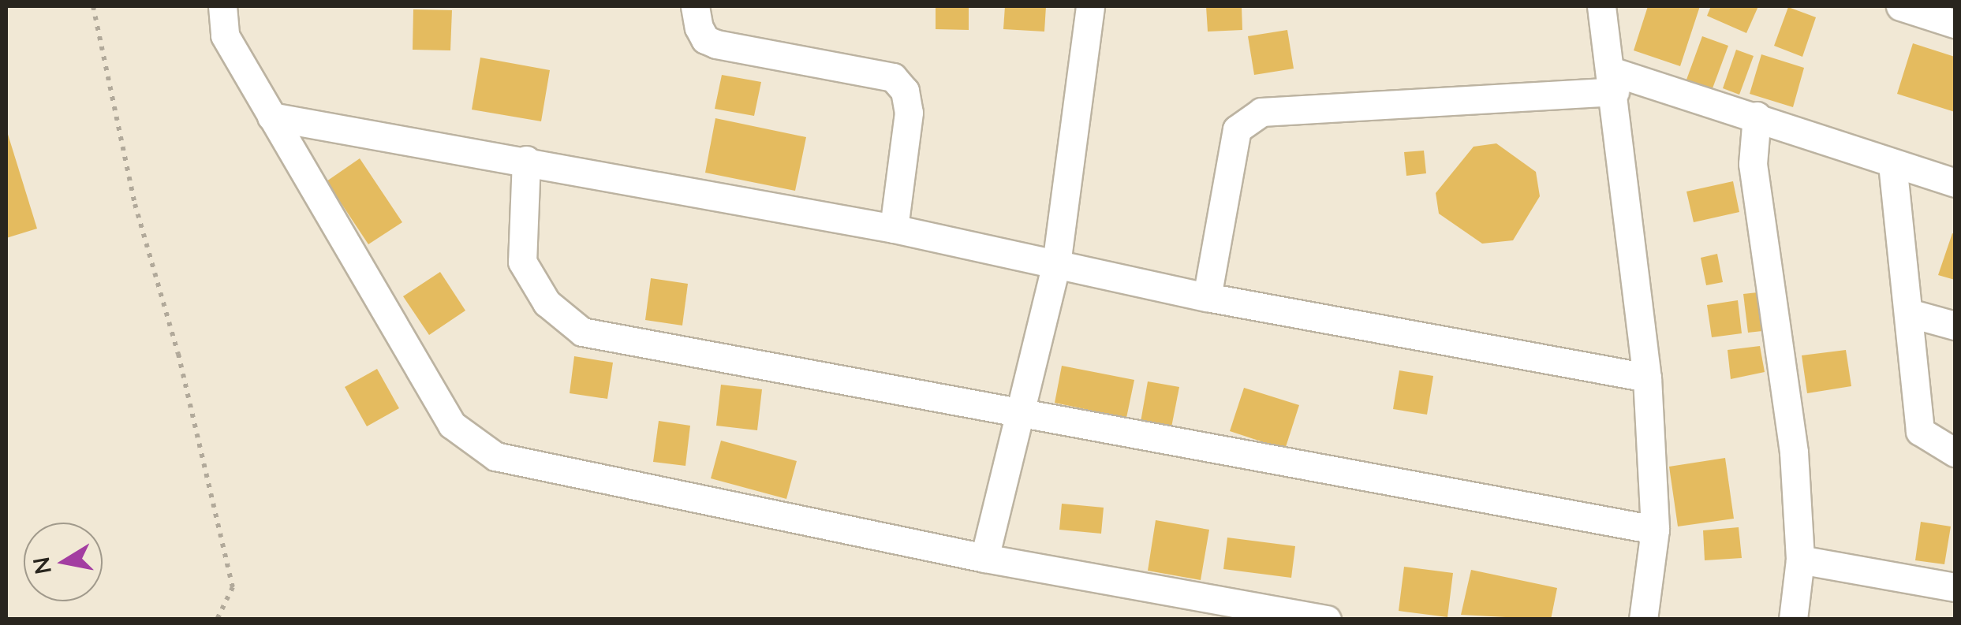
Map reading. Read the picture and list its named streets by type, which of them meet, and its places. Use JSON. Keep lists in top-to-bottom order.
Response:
{
  "north": "left"
}
